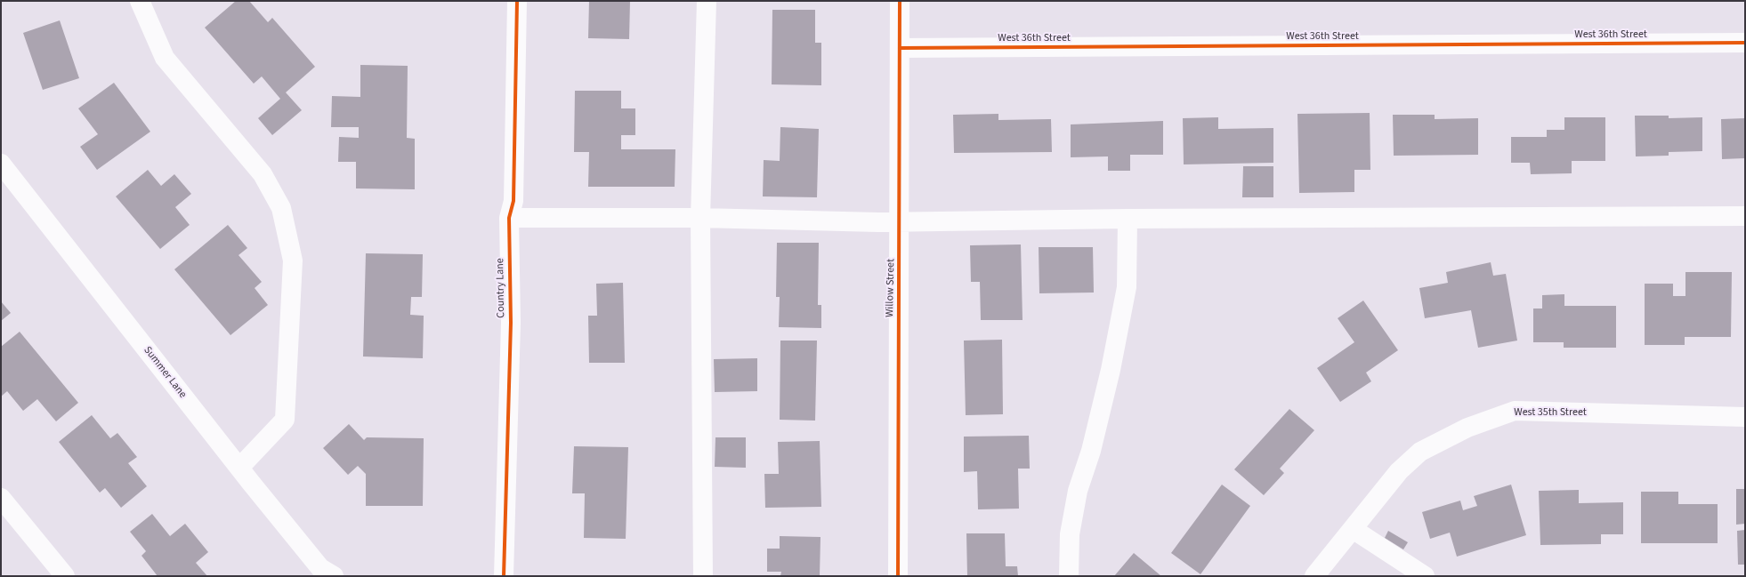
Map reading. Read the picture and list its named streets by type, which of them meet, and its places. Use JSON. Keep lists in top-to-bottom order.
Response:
{
  "streets": {
    "street": [
      "West 36th Street",
      "Country Lane",
      "Willow Street",
      "Summer Lane",
      "West 35th Street"
    ]
  },
  "crossings": [
    ["West 36th Street", "Willow Street"]
  ]
}
